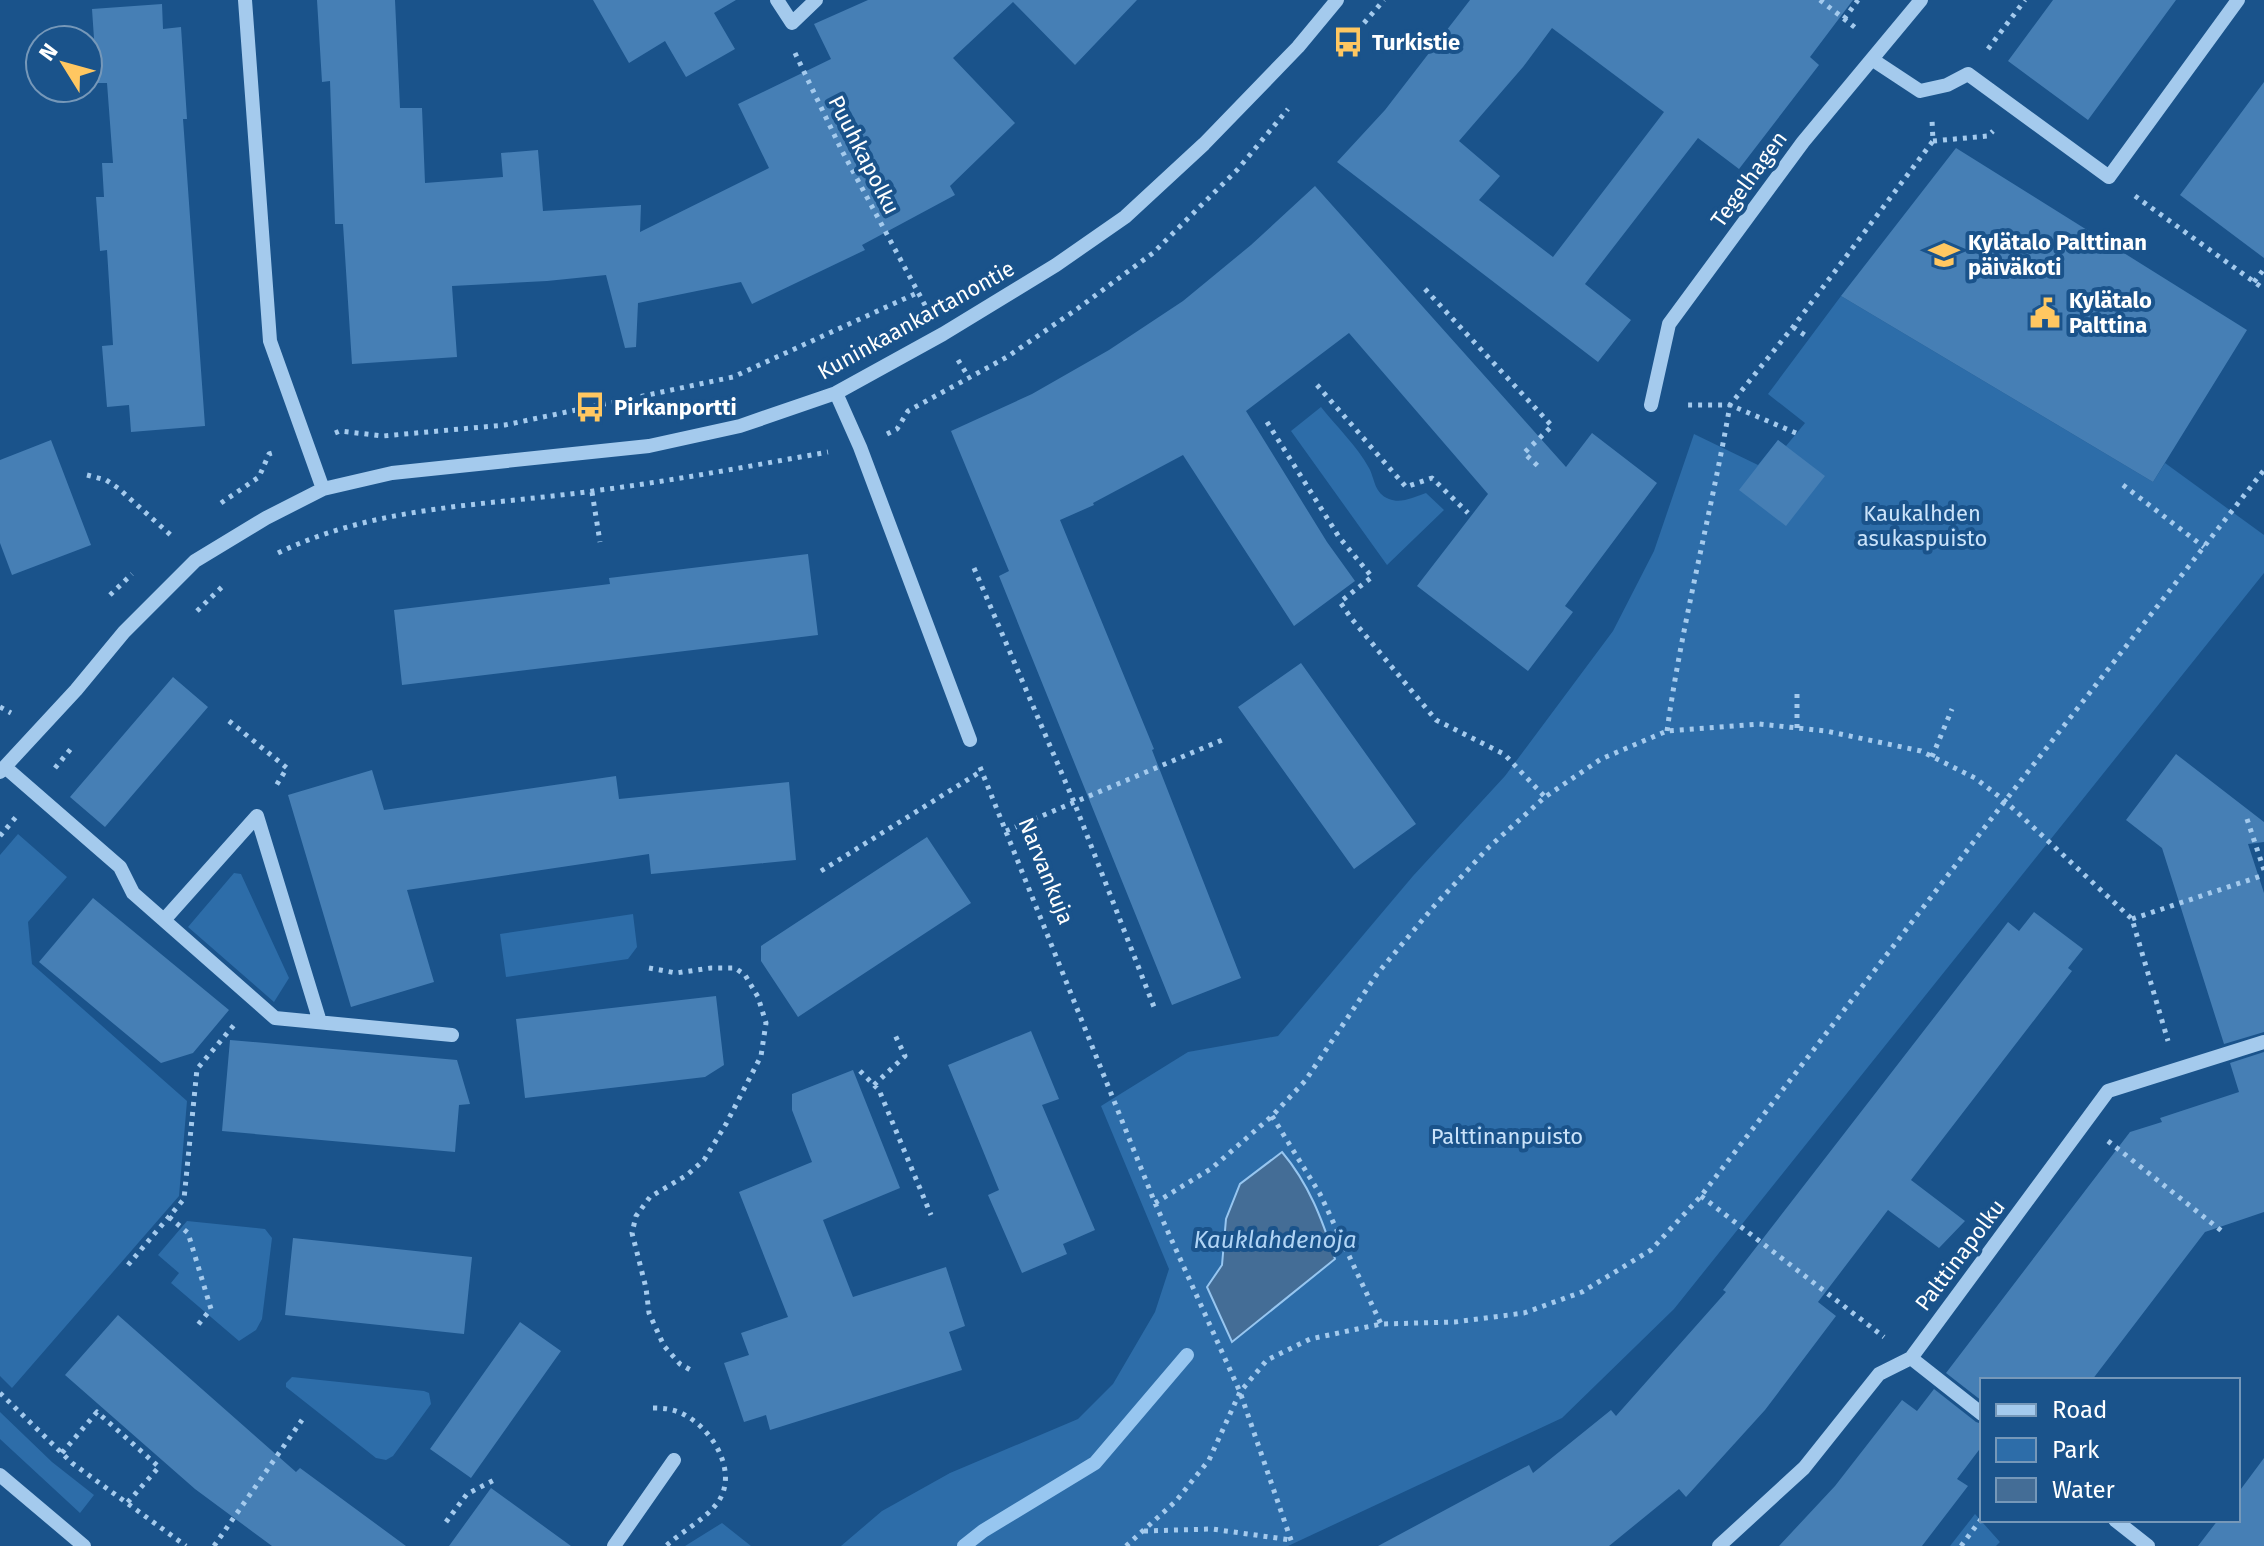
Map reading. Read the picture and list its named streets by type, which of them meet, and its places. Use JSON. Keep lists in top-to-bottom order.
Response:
{
  "streets": {
    "street": ["Tegelhagen", "Kuninkaankartanontie", "Palttinapolku"],
    "path": ["Puuhkapolku", "Narvankuja"]
  },
  "water": ["Kauklahdenoja"],
  "parks": ["Kaukalhden asukaspuisto", "Palttinanpuisto"],
  "places": {
    "bus stop": ["Turkistie", "Pirkanportti"],
    "school or university": ["Kylätalo Palttinan päiväkoti"],
    "public building": ["Kylätalo Palttina"]
  },
  "legend": ["Road", "Park", "Water"],
  "north": "top left"
}
